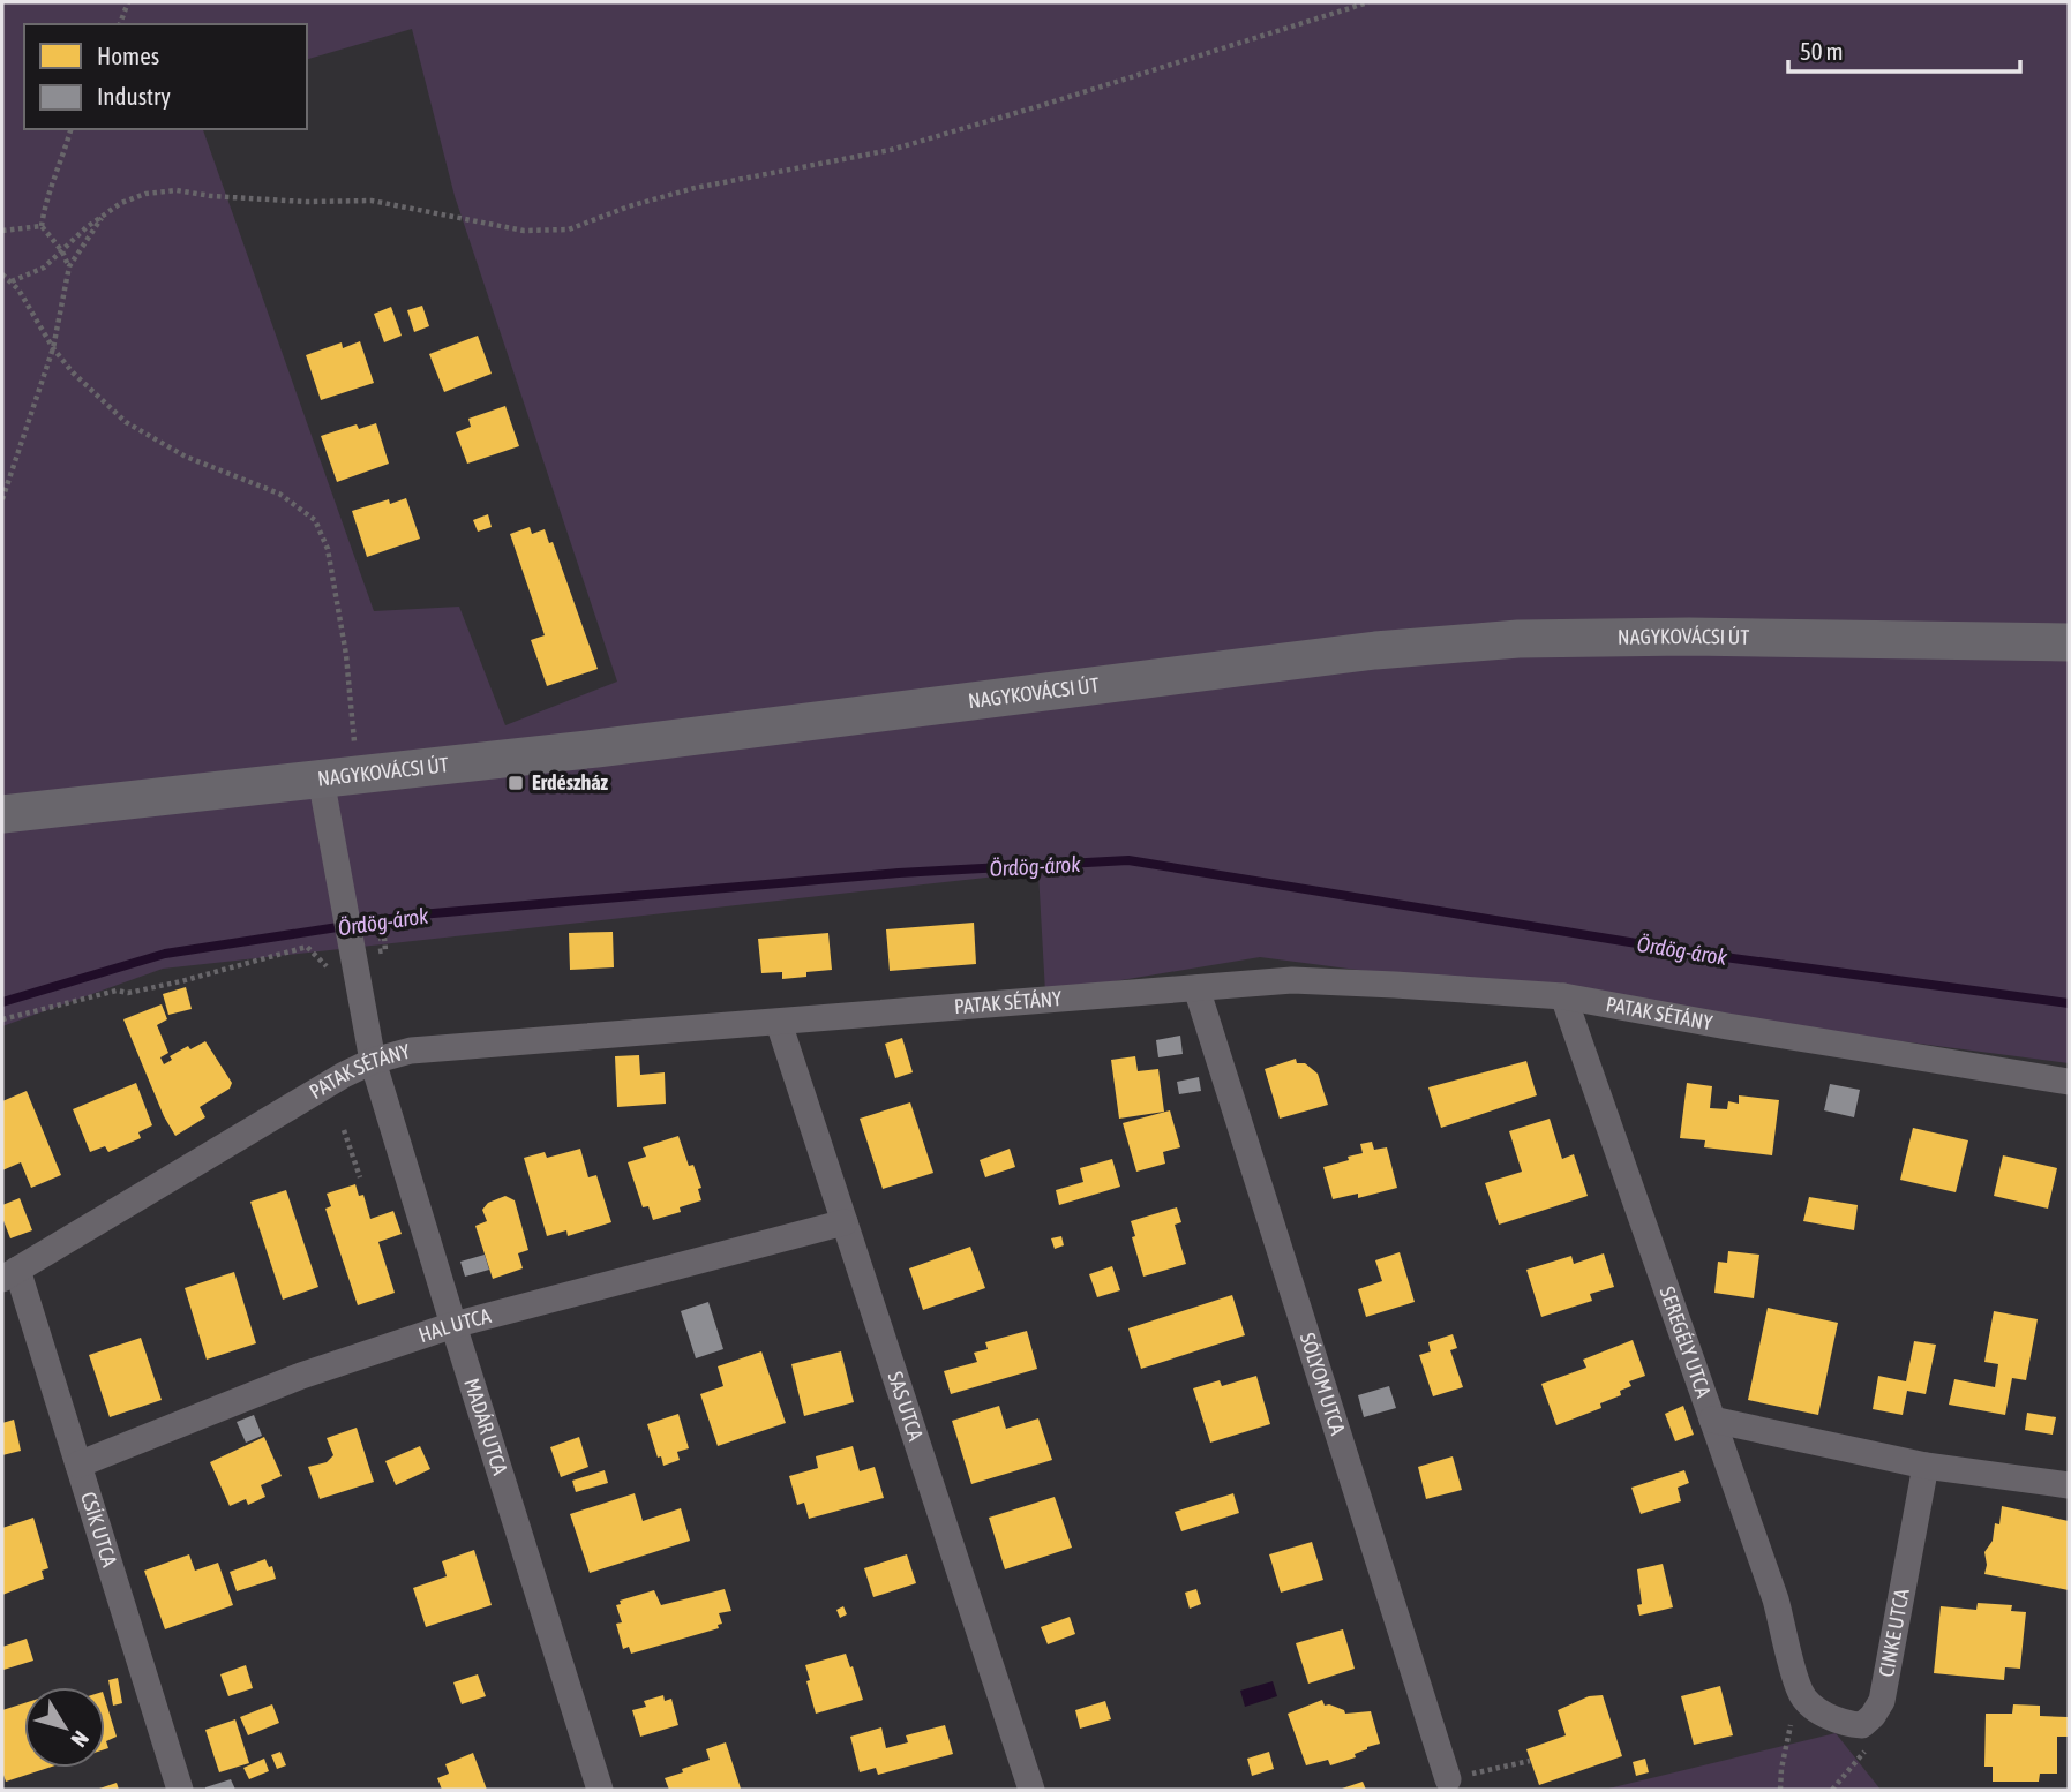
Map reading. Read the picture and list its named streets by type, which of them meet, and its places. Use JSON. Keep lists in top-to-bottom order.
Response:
{
  "streets": {
    "street": [
      "NAGYKOVÁCSI ÚT",
      "PATAK SÉTÁNY",
      "HAL UTCA",
      "SEREGÉLY UTCA",
      "SÓLYOM UTCA",
      "SAS UTCA",
      "MADÁR UTCA",
      "CSÍK UTCA",
      "CINKE UTCA"
    ]
  },
  "crossings": [
    ["NAGYKOVÁCSI ÚT", "MADÁR UTCA"],
    ["PATAK SÉTÁNY", "SEREGÉLY UTCA"],
    ["PATAK SÉTÁNY", "SÓLYOM UTCA"],
    ["PATAK SÉTÁNY", "SAS UTCA"],
    ["PATAK SÉTÁNY", "MADÁR UTCA"],
    ["PATAK SÉTÁNY", "CSÍK UTCA"],
    ["HAL UTCA", "SAS UTCA"],
    ["HAL UTCA", "MADÁR UTCA"],
    ["HAL UTCA", "CSÍK UTCA"],
    ["SEREGÉLY UTCA", "CINKE UTCA"]
  ],
  "water": ["Ördög-árok"],
  "places": {
    "transit": ["Erdészház"]
  },
  "legend": ["Homes", "Industry"],
  "scale_bar": "50 m",
  "north": "bottom right"
}
